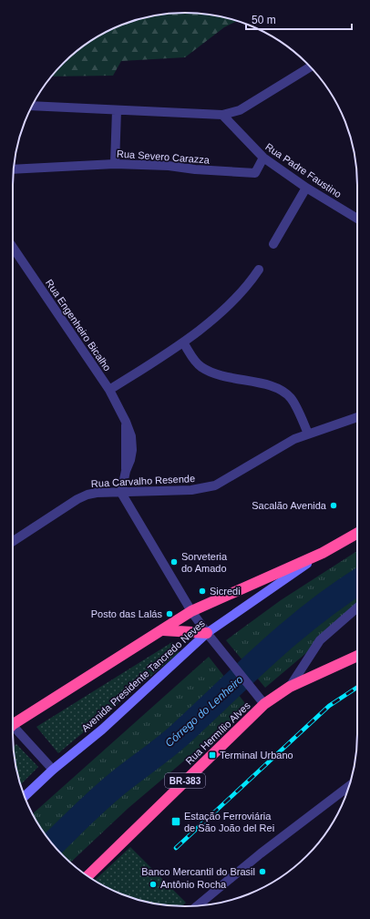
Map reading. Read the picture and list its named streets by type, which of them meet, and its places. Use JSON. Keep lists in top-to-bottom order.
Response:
{
  "streets": {
    "highway": ["Avenida Presidente Tancredo Neves", "Rua Hermílio Alves", "BR-383"],
    "street": [
      "Rua Severo Carazza",
      "Rua Padre Faustino",
      "Rua Engenheiro Bicalho",
      "Rua Carvalho Resende"
    ]
  },
  "crossings": [
    ["Rua Severo Carazza", "Rua Padre Faustino"],
    ["Rua Engenheiro Bicalho", "Rua Carvalho Resende"],
    ["Rua Hermílio Alves", "BR-383"]
  ],
  "water": ["Córrego do Lenheiro"],
  "places": {
    "other": [
      "Sacalão Avenida",
      "Sorveteria do Amado",
      "Sicredi",
      "Posto das Lalás",
      "Banco Mercantil do Brasil",
      "Antônio Rocha"
    ],
    "transit": ["Terminal Urbano", "Estação Ferroviária de São João del Rei"]
  },
  "scale_bar": "50 m"
}
